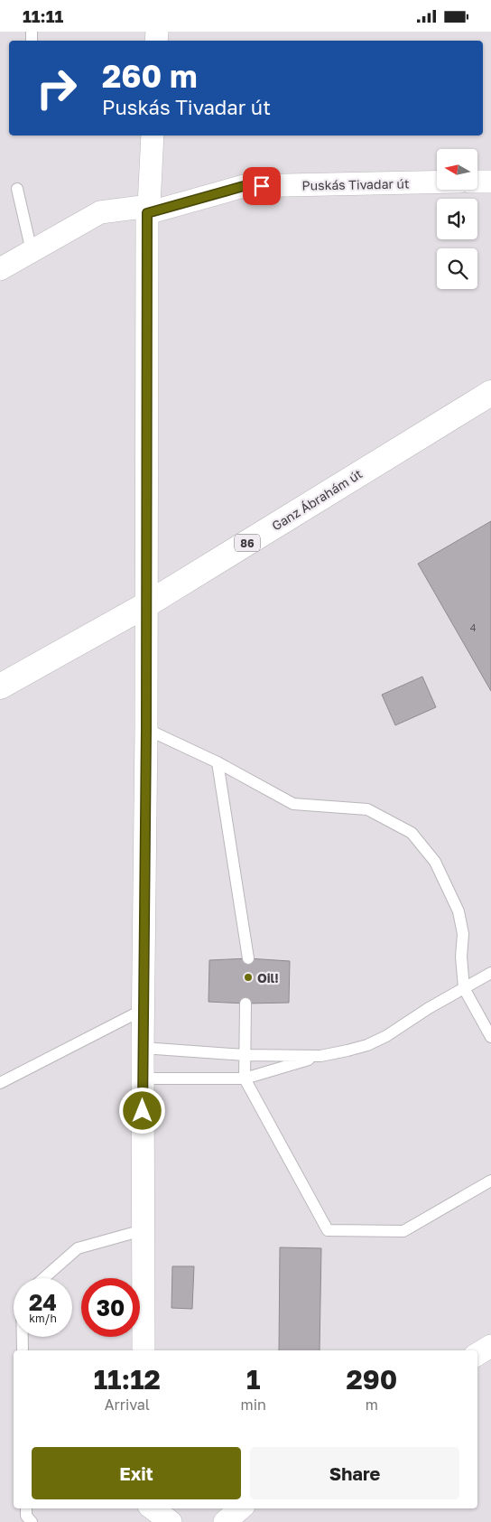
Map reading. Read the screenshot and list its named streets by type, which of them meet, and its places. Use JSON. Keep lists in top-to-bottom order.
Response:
{
  "streets": {
    "main road": ["Ganz Ábrahám út", "86"],
    "street": ["Puskás Tivadar út"]
  },
  "places": ["Oil!"],
  "house_numbers": ["4"],
  "north": "left",
  "page": {
    "status": "11:11",
    "turn": ["260 m", "Puskás Tivadar út"],
    "speed": "24 km/h",
    "limit": "30",
    "eta": [
      "11:12",
      "Arrival",
      "1",
      "min",
      "290",
      "m"
    ],
    "buttons": ["Exit", "Share"]
  }
}
